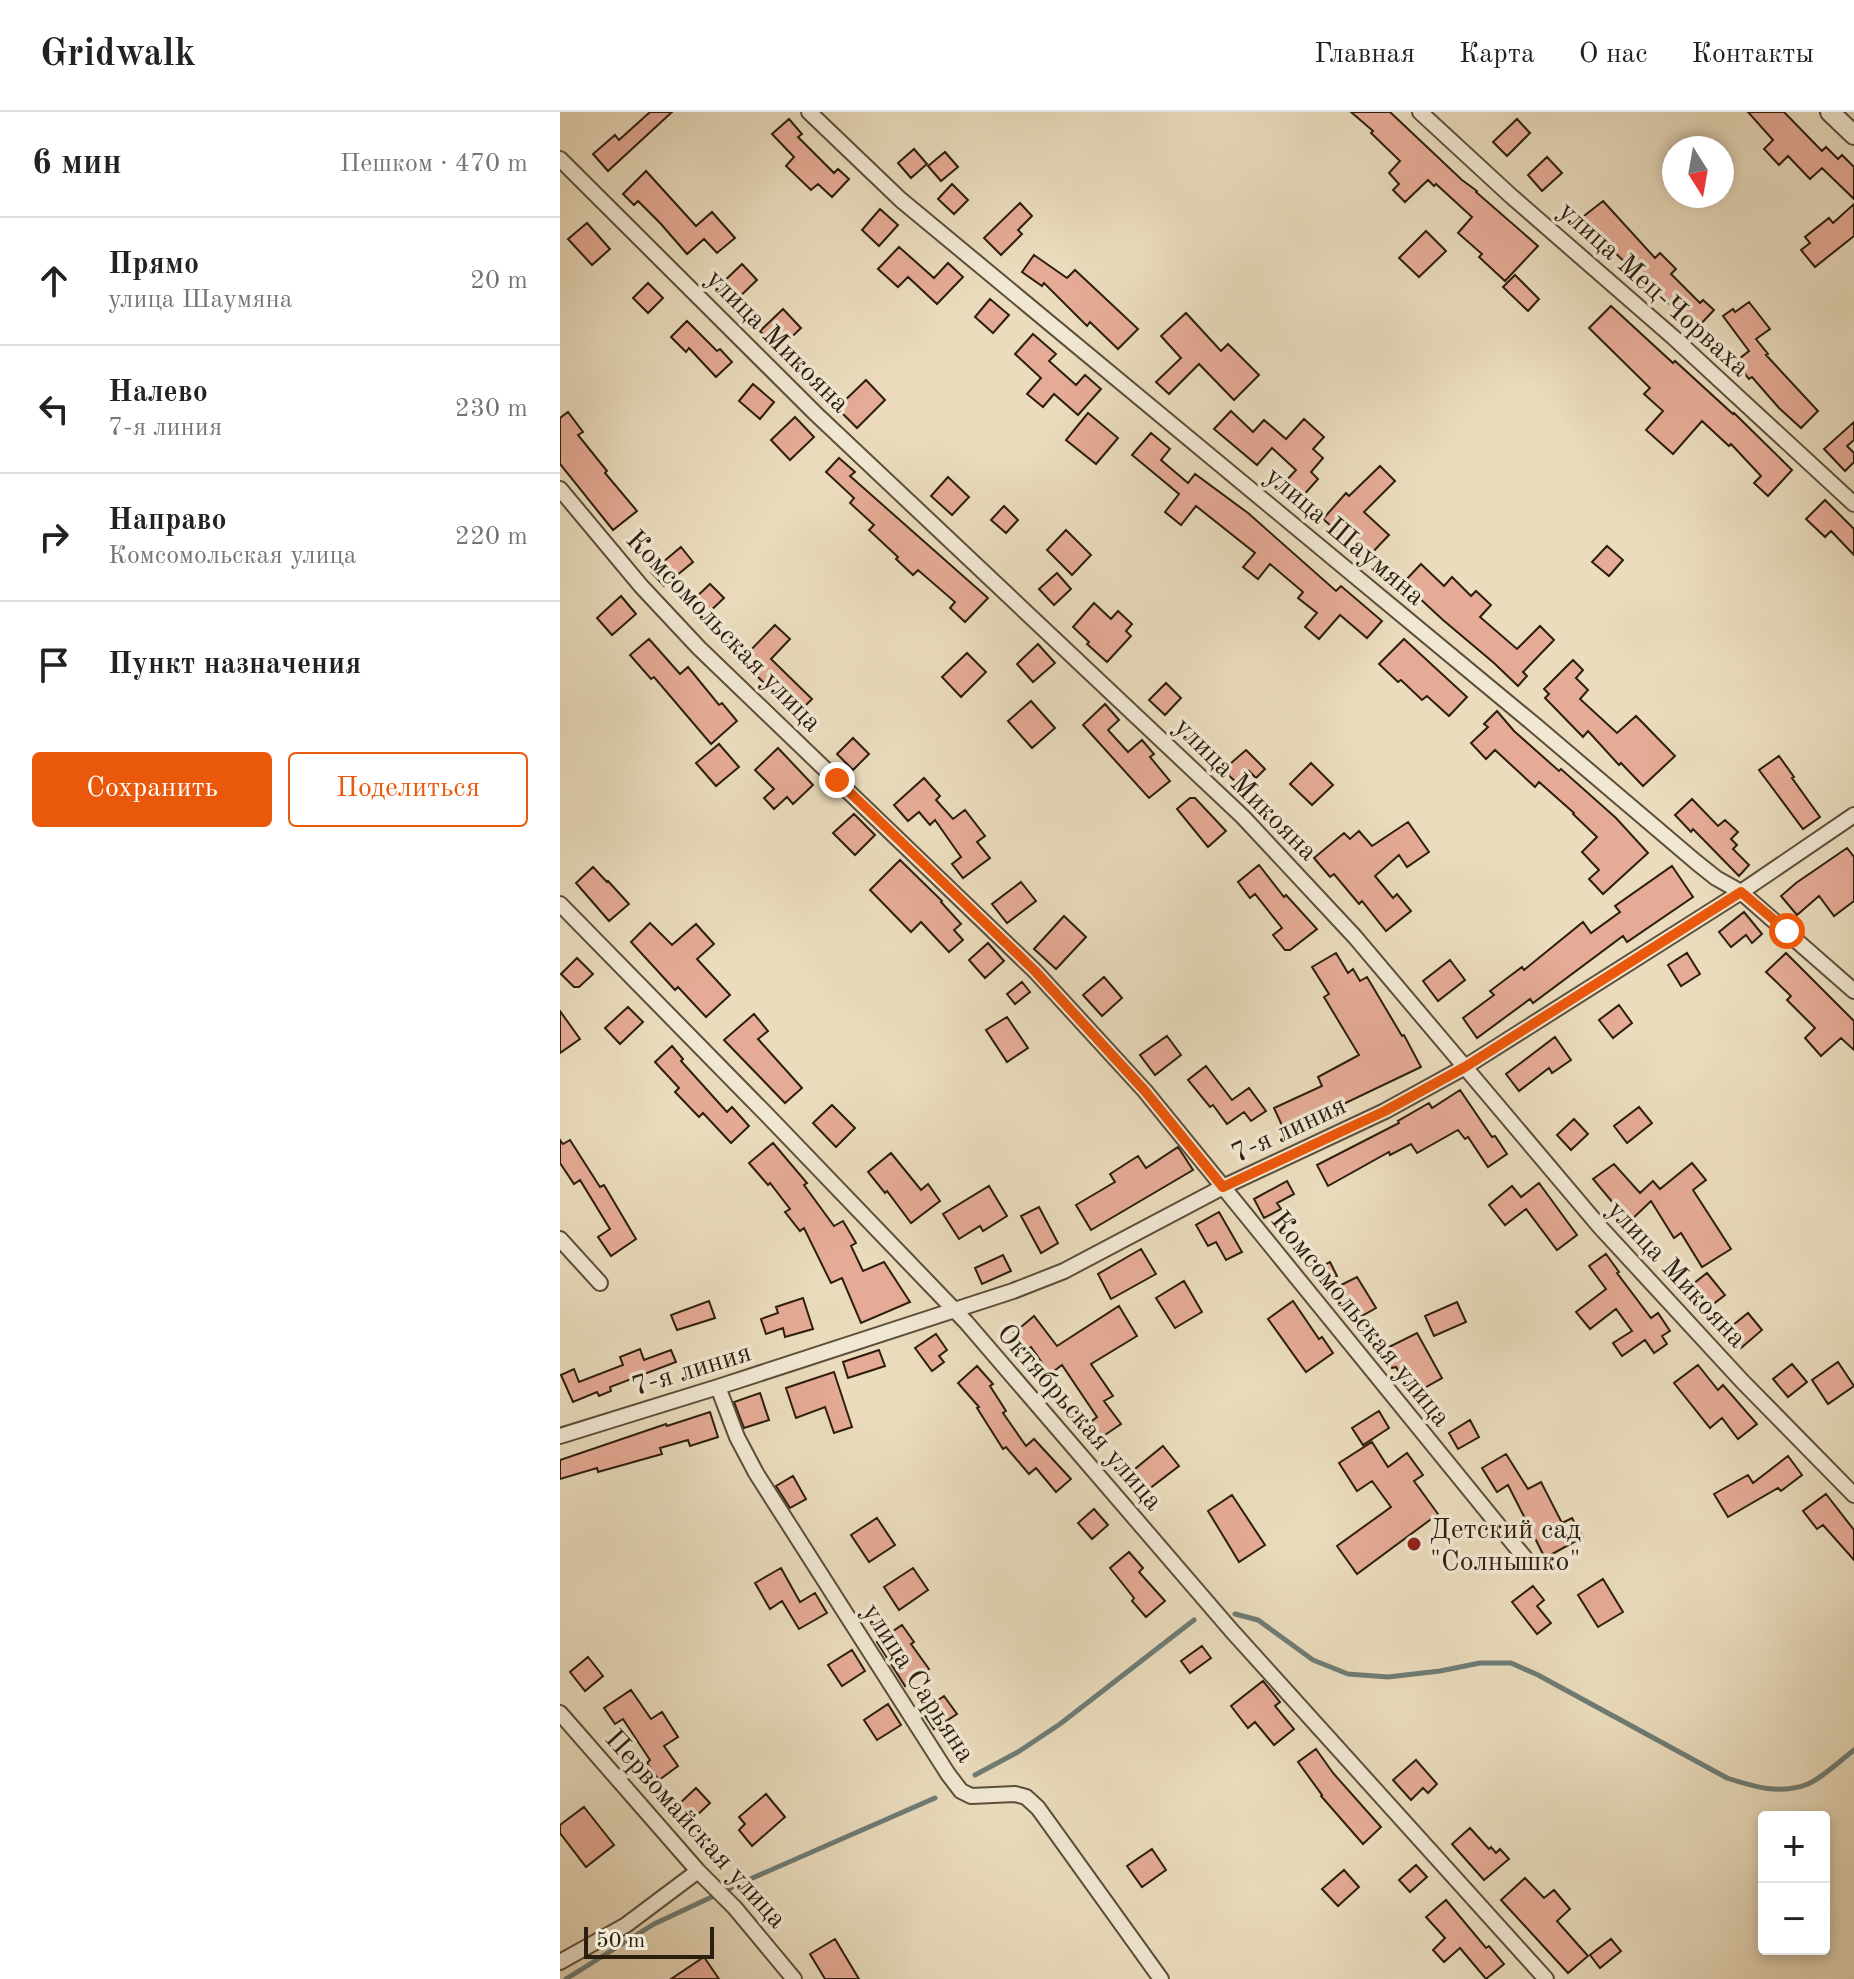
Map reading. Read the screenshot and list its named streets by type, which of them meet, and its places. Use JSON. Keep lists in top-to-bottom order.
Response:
{
  "streets": {
    "street": [
      "улица Мец-Чорваха",
      "улица Микояна",
      "улица Шаумяна",
      "Комсомольская улица",
      "7-я линия",
      "Октябрьская улица",
      "улица Сарьяна",
      "Первомайская улица"
    ]
  },
  "crossings": [
    ["улица Микояна", "7-я линия"],
    ["улица Шаумяна", "7-я линия"],
    ["Комсомольская улица", "7-я линия"],
    ["7-я линия", "Октябрьская улица"],
    ["7-я линия", "улица Сарьяна"]
  ],
  "places": ["Детский сад \"Солнышко\""],
  "scale_bar": "50 m",
  "north": "bottom",
  "page": {
    "header": "Gridwalk",
    "nav": [
      "Главная",
      "Карта",
      "О нас",
      "Контакты"
    ],
    "heading": ["6 мин", "Пешком · 470 m"],
    "list": [
      ["Прямо", "улица Шаумяна", "20 m"],
      ["Налево", "7-я линия", "230 m"],
      ["Направо", "Комсомольская улица", "220 m"],
      "Пункт назначения"
    ],
    "buttons": ["Сохранить", "Поделиться"],
    "map_buttons": ["+", "−"],
    "scale": "50 m"
  }
}
